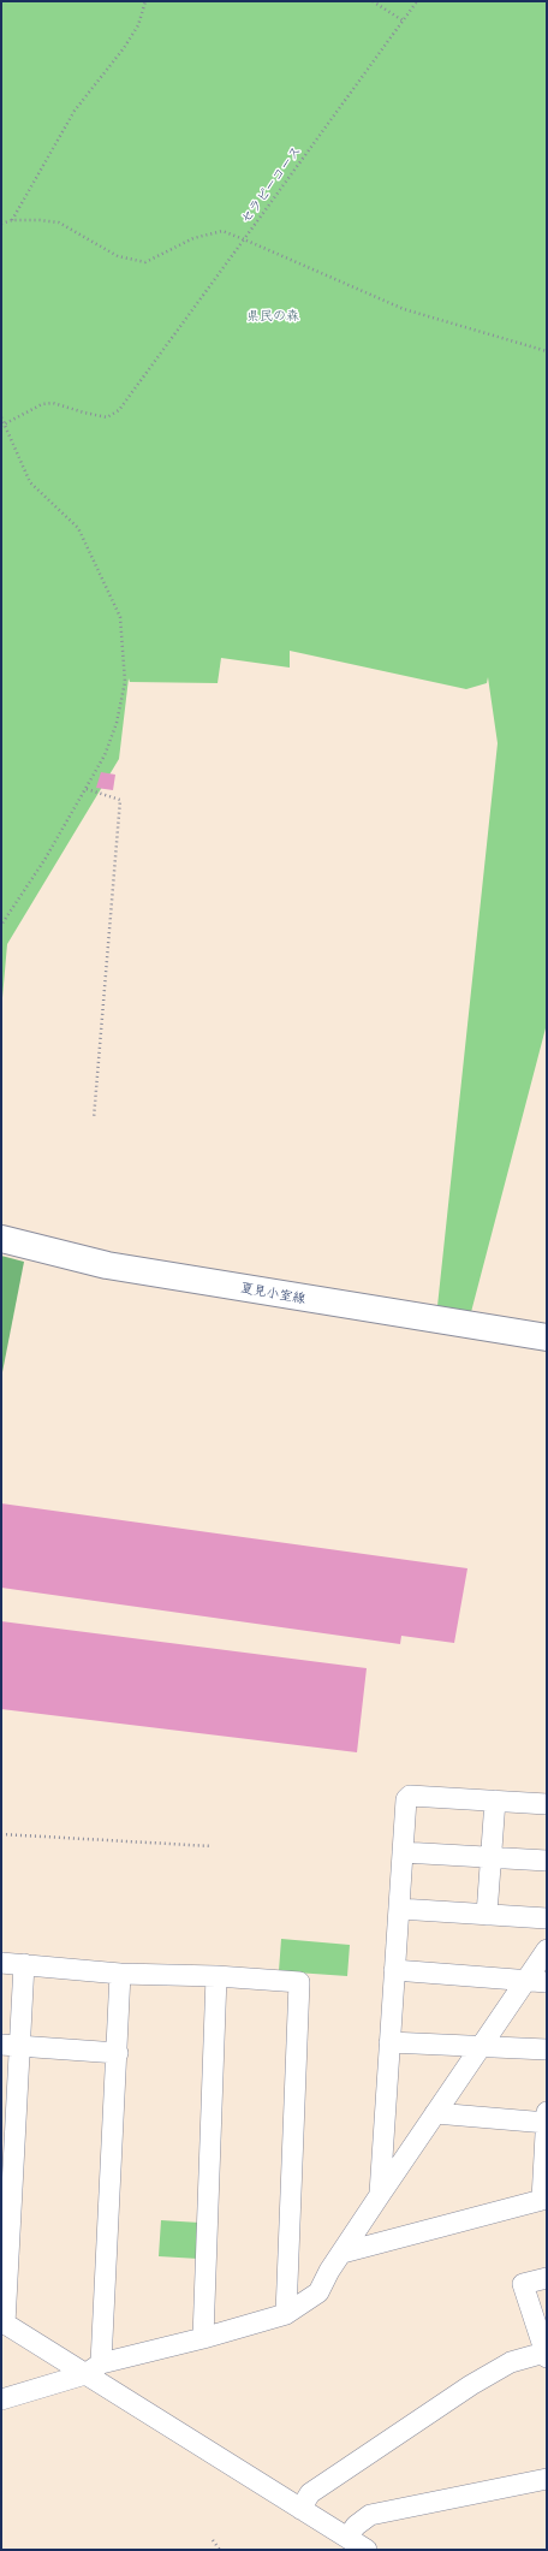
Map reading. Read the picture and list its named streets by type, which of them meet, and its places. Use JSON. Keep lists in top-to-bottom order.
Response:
{
  "streets": {
    "main road": ["夏見小室線"],
    "path": ["セラピーコース"]
  },
  "parks": ["県民の森"]
}
